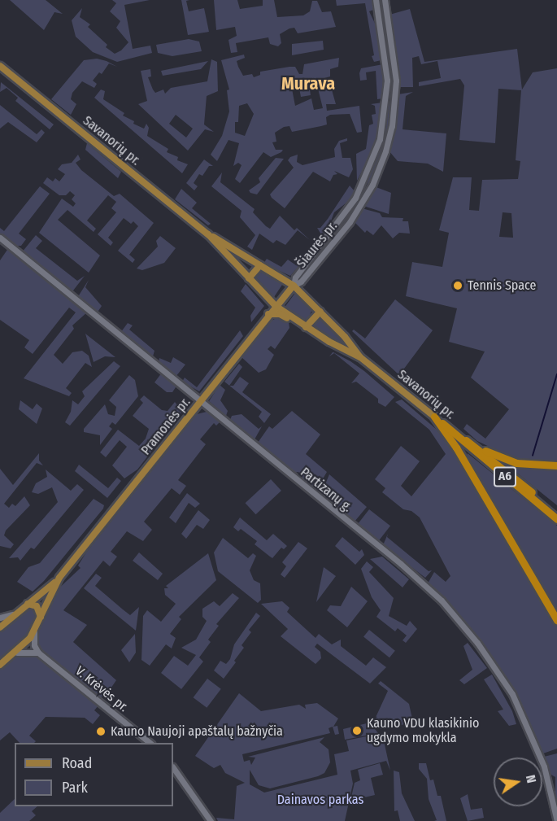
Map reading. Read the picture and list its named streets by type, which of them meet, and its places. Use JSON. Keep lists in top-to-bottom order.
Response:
{
  "streets": {
    "highway": ["Savanorių pr.", "A6"],
    "main road": [
      "Šiaurės pr.",
      "Pramonės pr.",
      "Partizanų g.",
      "V. Krėvės pr."
    ]
  },
  "crossings": [
    ["Savanorių pr.", "Šiaurės pr."],
    ["Savanorių pr.", "Pramonės pr."],
    ["Šiaurės pr.", "Pramonės pr."],
    ["Pramonės pr.", "Partizanų g."]
  ],
  "districts": ["Murava"],
  "parks": ["Dainavos parkas"],
  "places": ["Tennis Space", "Kauno VDU klasikinio ugdymo mokykla", "Kauno Naujoji apaštalų bažnyčia"],
  "legend": ["Road", "Park"],
  "north": "right"
}
